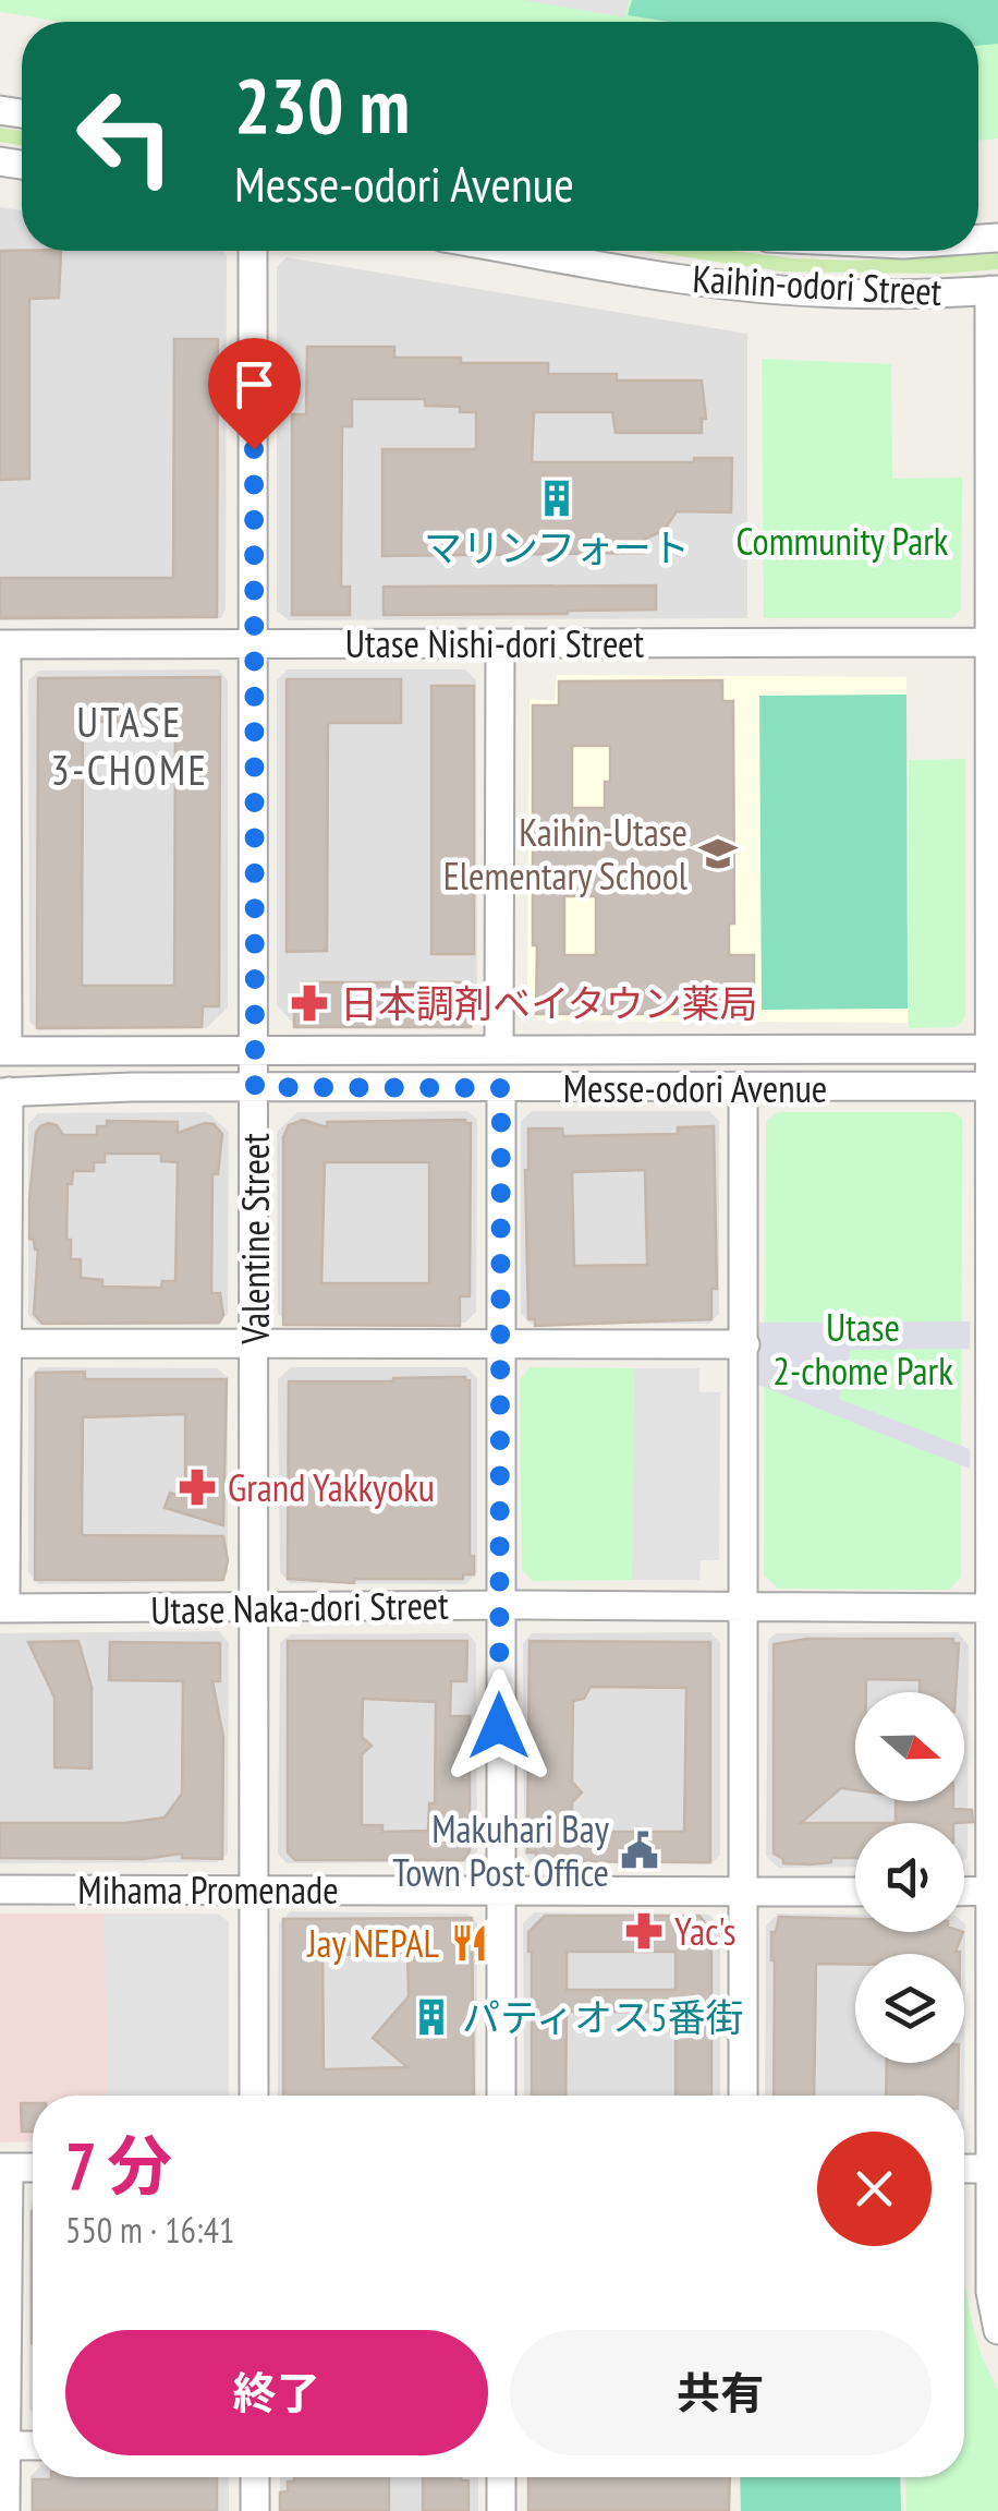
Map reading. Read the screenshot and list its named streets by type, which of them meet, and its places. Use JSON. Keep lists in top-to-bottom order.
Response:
{
  "streets": {
    "street": [
      "Kaihin-odori Street",
      "Utase Nishi-dori Street",
      "Messe-odori Avenue",
      "Valentine Street",
      "Utase Naka-dori Street",
      "Mihama Promenade"
    ]
  },
  "crossings": [
    ["Utase Nishi-dori Street", "Valentine Street"],
    ["Messe-odori Avenue", "Valentine Street"],
    ["Valentine Street", "Utase Naka-dori Street"],
    ["Valentine Street", "Mihama Promenade"]
  ],
  "districts": ["UTASE 3-CHOME"],
  "parks": ["Community Park", "Utase 2-chome Park"],
  "places": {
    "building": ["マリンフォート", "パティオス5番街"],
    "school or university": ["Kaihin-Utase Elementary School"],
    "pharmacy": ["日本調剤ベイタウン薬局", "Grand Yakkyoku", "Yac's"],
    "public building": ["Makuhari Bay Town Post Office"],
    "restaurant": ["Jay NEPAL"]
  },
  "north": "right",
  "page": {
    "turn": ["230 m", "Messe-odori Avenue"],
    "heading": ["7 分", "550 m · 16:41"],
    "buttons": ["終了", "共有"]
  }
}
